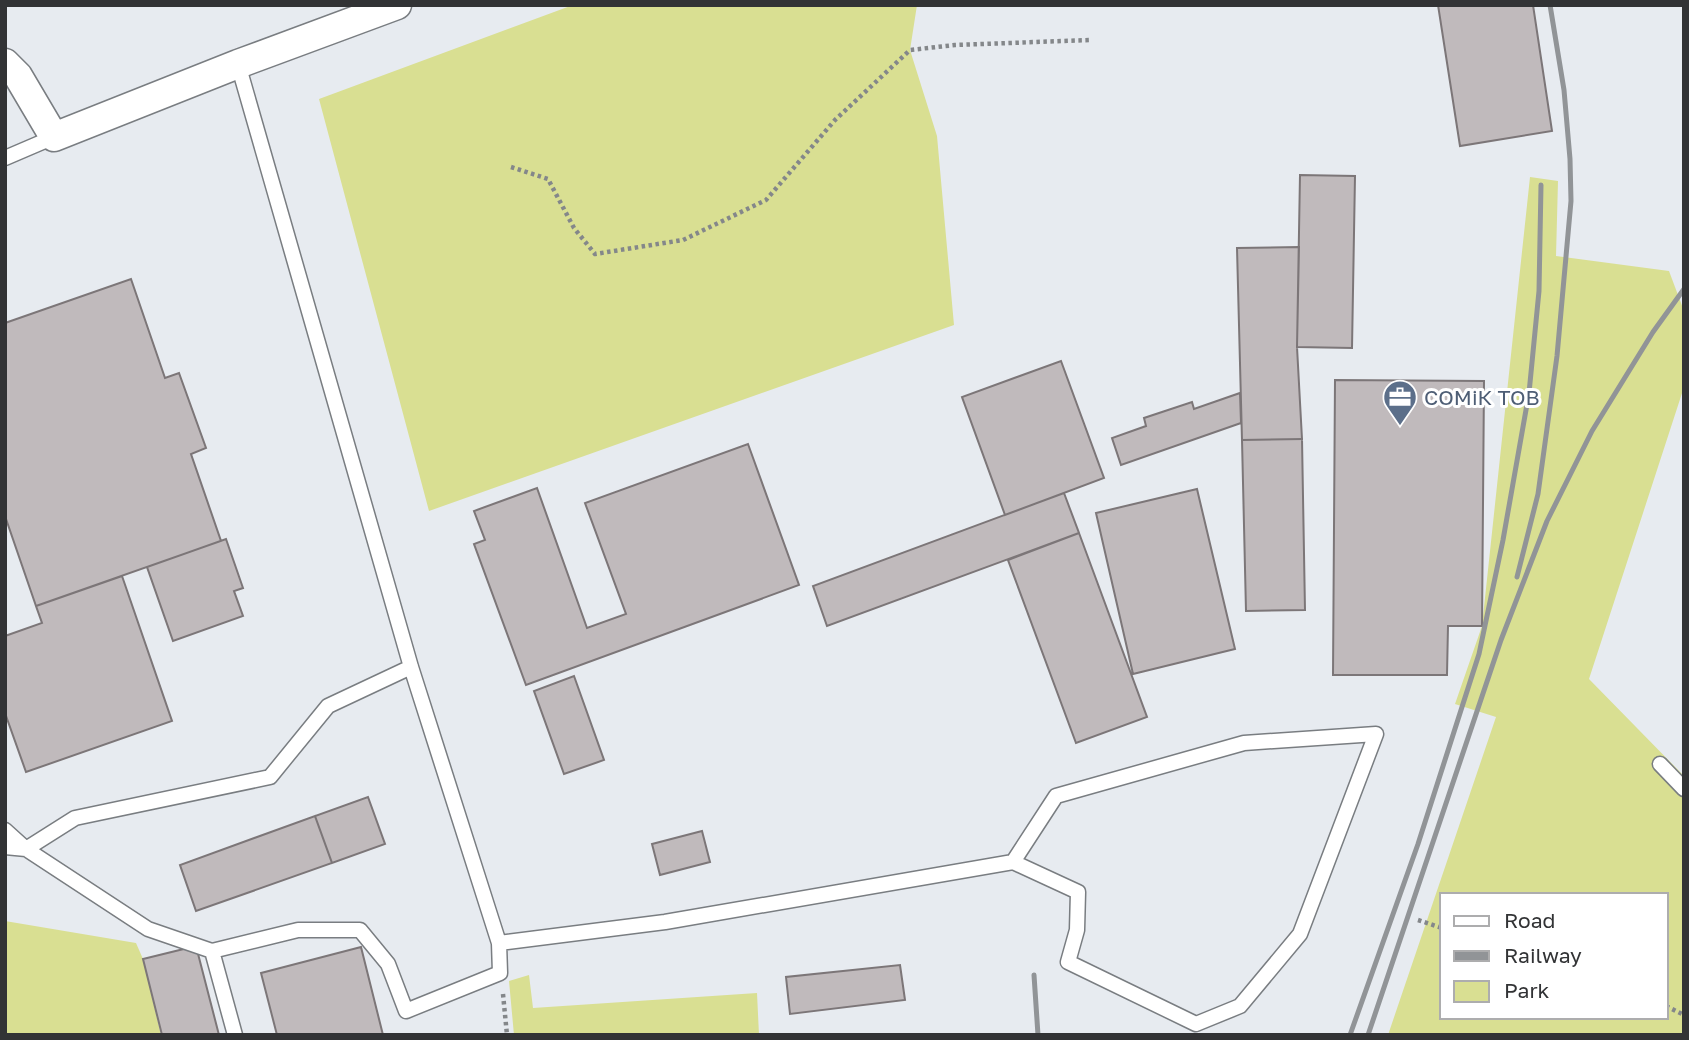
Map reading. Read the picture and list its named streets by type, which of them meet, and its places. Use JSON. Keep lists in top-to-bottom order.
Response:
{
  "places": {
    "office": ["СОМіК ТОВ"]
  },
  "legend": ["Road", "Railway", "Park"]
}
